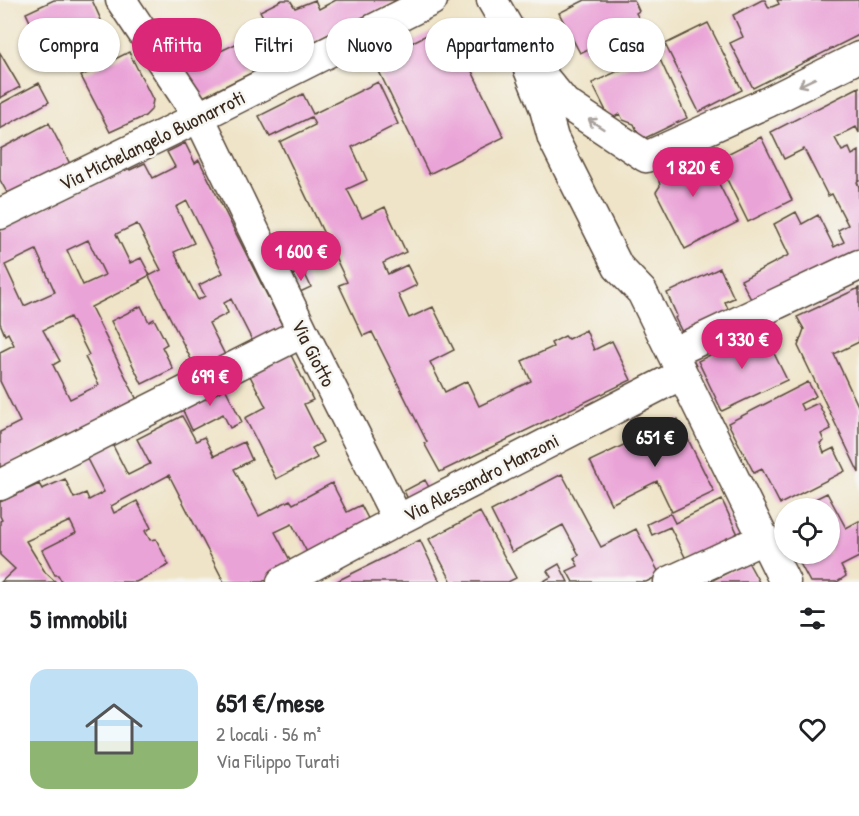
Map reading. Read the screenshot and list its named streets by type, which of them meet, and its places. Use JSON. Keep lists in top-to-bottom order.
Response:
{
  "streets": {
    "street": ["Via Michelangelo Buonarroti", "Via Giotto", "Via Alessandro Manzoni"]
  },
  "crossings": [
    ["Via Michelangelo Buonarroti", "Via Giotto"],
    ["Via Giotto", "Via Alessandro Manzoni"]
  ],
  "page": {
    "chip": [
      "Compra",
      "Affitta",
      "Filtri",
      "Nuovo",
      "Appartamento",
      "Casa"
    ],
    "price": [
      "1 820 €",
      "1 600 €",
      "1 330 €",
      "699 €",
      "651 €"
    ],
    "heading": "5 immobili",
    "list": [
      {
        "name": "651 €/mese",
        "note": "2 locali · 56 m² · Via Filippo Turati"
      }
    ]
  }
}
